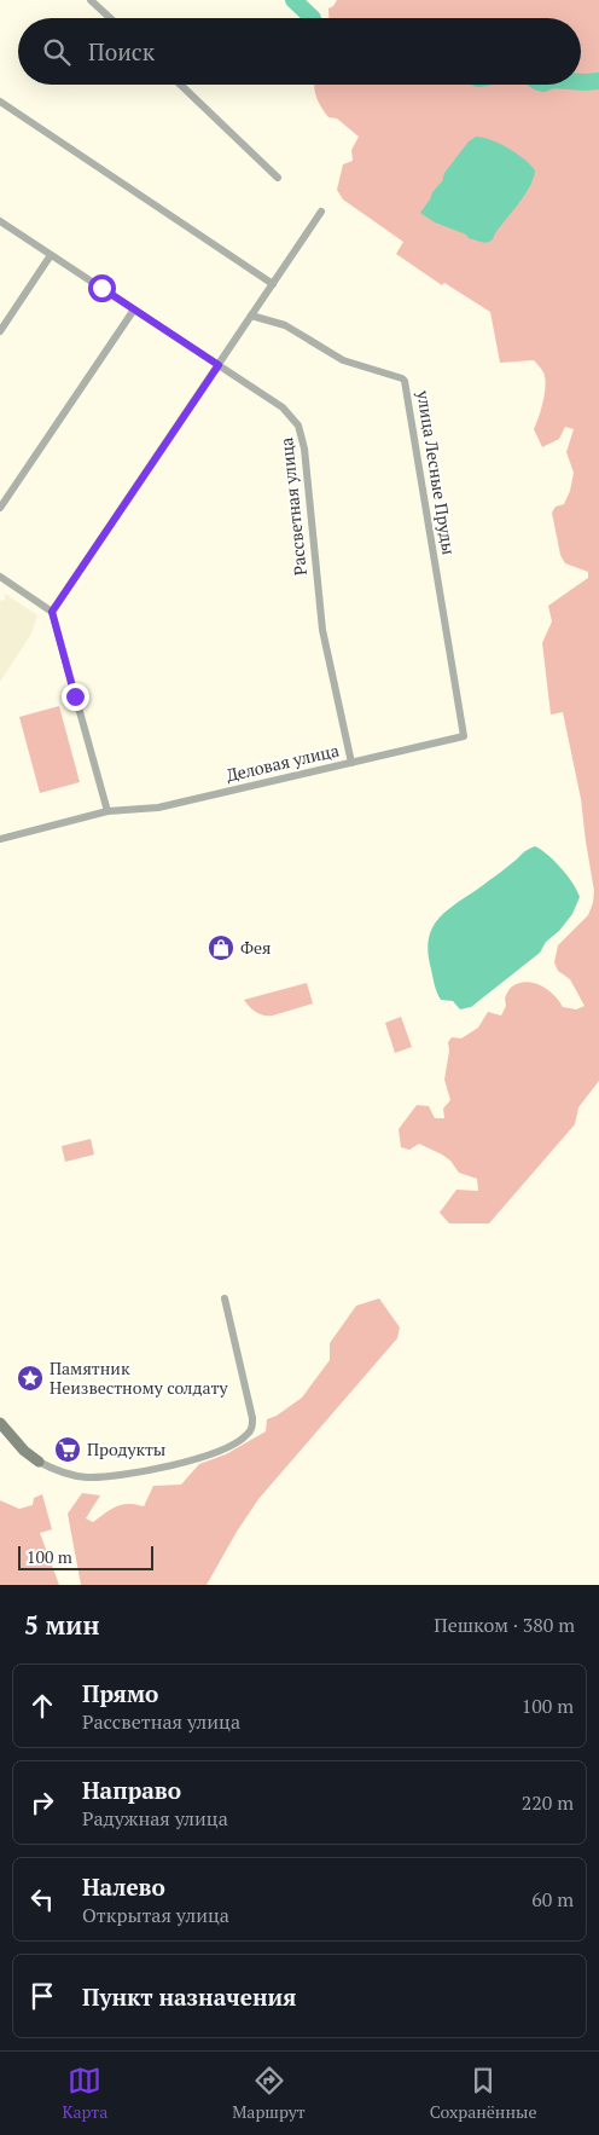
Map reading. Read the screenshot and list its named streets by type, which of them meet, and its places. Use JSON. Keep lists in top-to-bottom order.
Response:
{
  "streets": {
    "street": ["улица Лесные Пруды", "Рассветная улица", "Деловая улица"]
  },
  "crossings": [
    ["улица Лесные Пруды", "Деловая улица"],
    ["Рассветная улица", "Деловая улица"]
  ],
  "places": {
    "shop": ["Фея"],
    "place": ["Памятник Неизвестному солдату"],
    "supermarket": ["Продукты"]
  },
  "scale_bar": "100 m",
  "page": {
    "search": "Поиск",
    "scale": "100 m",
    "heading": ["5 мин", "Пешком · 380 m"],
    "list": [
      ["Прямо", "Рассветная улица", "100 m"],
      ["Направо", "Радужная улица", "220 m"],
      ["Налево", "Открытая улица", "60 m"],
      "Пункт назначения"
    ],
    "nav": ["Карта", "Маршрут", "Сохранённые"]
  }
}
